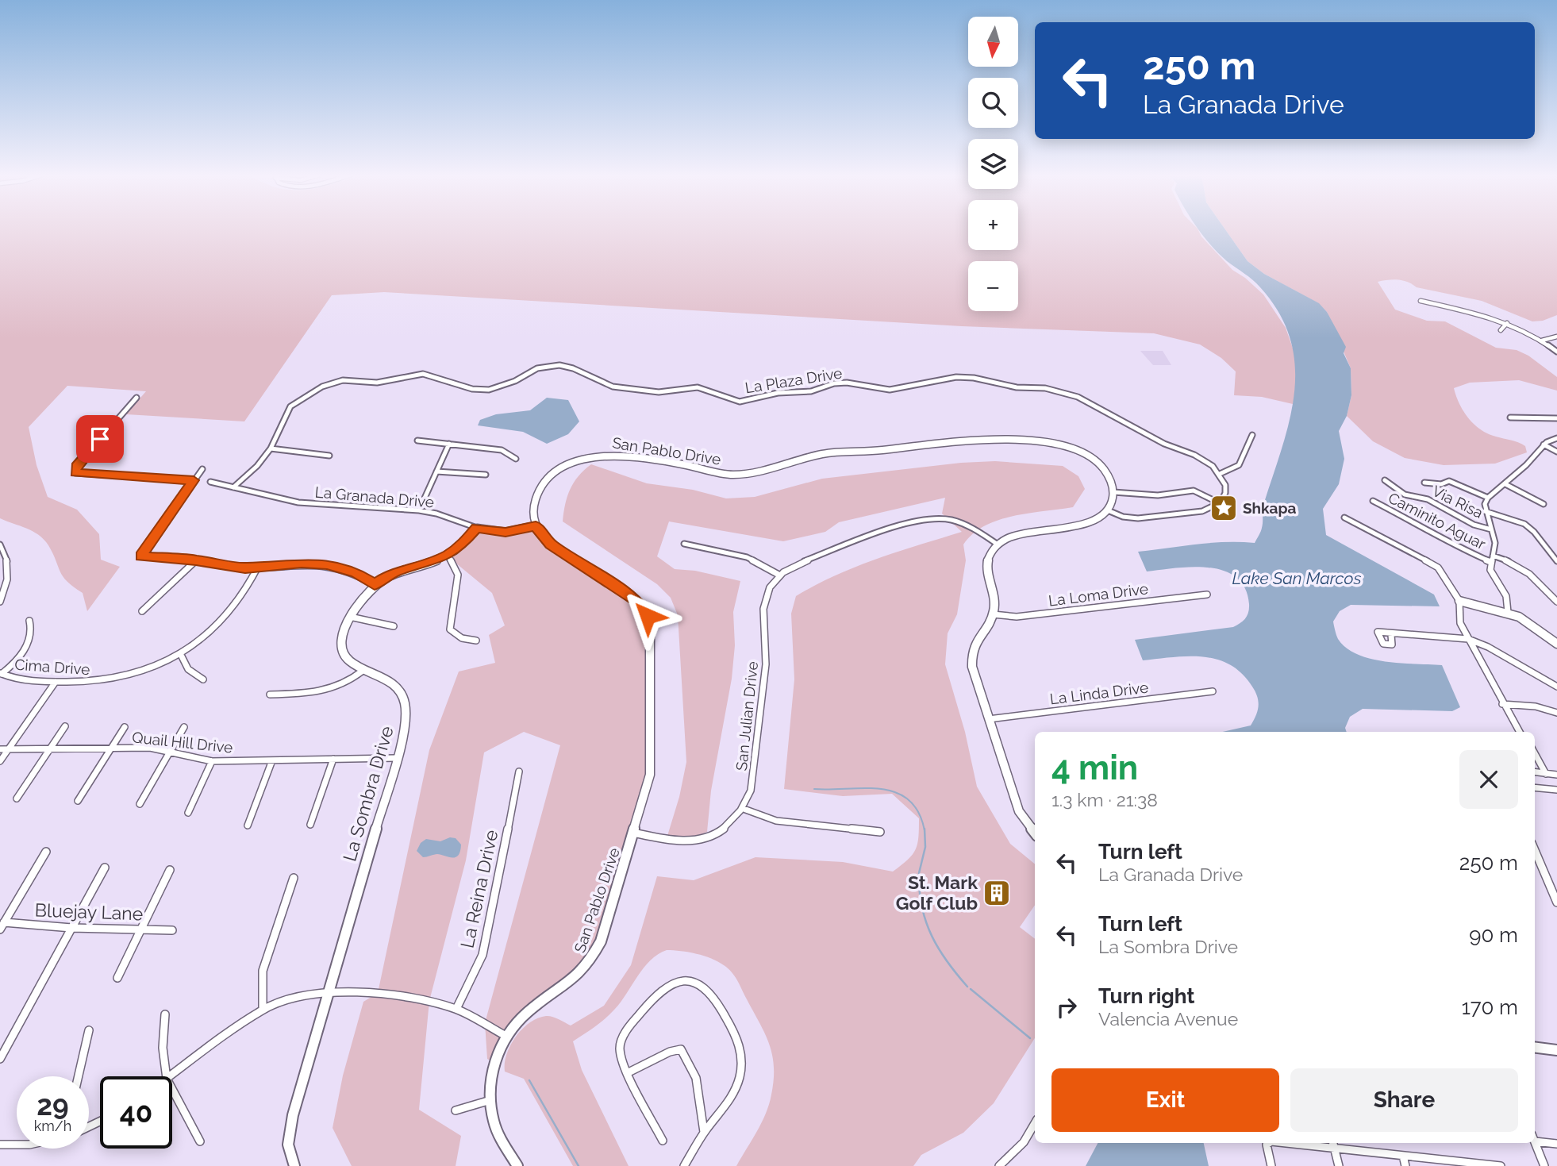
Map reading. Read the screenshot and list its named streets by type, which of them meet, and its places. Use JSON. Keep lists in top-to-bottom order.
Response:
{
  "streets": {
    "street": [
      "La Plaza Drive",
      "San Pablo Drive",
      "La Granada Drive",
      "Via Risa",
      "Caminito Aguar",
      "La Loma Drive",
      "Cima Drive",
      "La Linda Drive",
      "San Julian Drive",
      "Quail Hill Drive",
      "La Sombra Drive",
      "La Reina Drive",
      "Bluejay Lane"
    ]
  },
  "crossings": [
    ["La Plaza Drive", "La Granada Drive"],
    ["San Pablo Drive", "La Granada Drive"],
    ["San Pablo Drive", "San Julian Drive"],
    ["La Granada Drive", "La Sombra Drive"],
    ["Quail Hill Drive", "La Sombra Drive"]
  ],
  "water": ["Lake San Marcos"],
  "places": {
    "place": ["Shkapa"],
    "building": ["St. Mark Golf Club"]
  },
  "north": "bottom",
  "page": {
    "map_buttons": ["+", "−"],
    "turn": ["250 m", "La Granada Drive"],
    "heading": ["4 min", "1.3 km · 21:38"],
    "list": [
      {
        "name": "Turn left",
        "note": "La Granada Drive",
        "value": "250 m"
      },
      {
        "name": "Turn left",
        "note": "La Sombra Drive",
        "value": "90 m"
      },
      {
        "name": "Turn right",
        "note": "Valencia Avenue",
        "value": "170 m"
      }
    ],
    "buttons": ["Exit", "Share"],
    "speed": "29 km/h",
    "limit": "40"
  }
}
